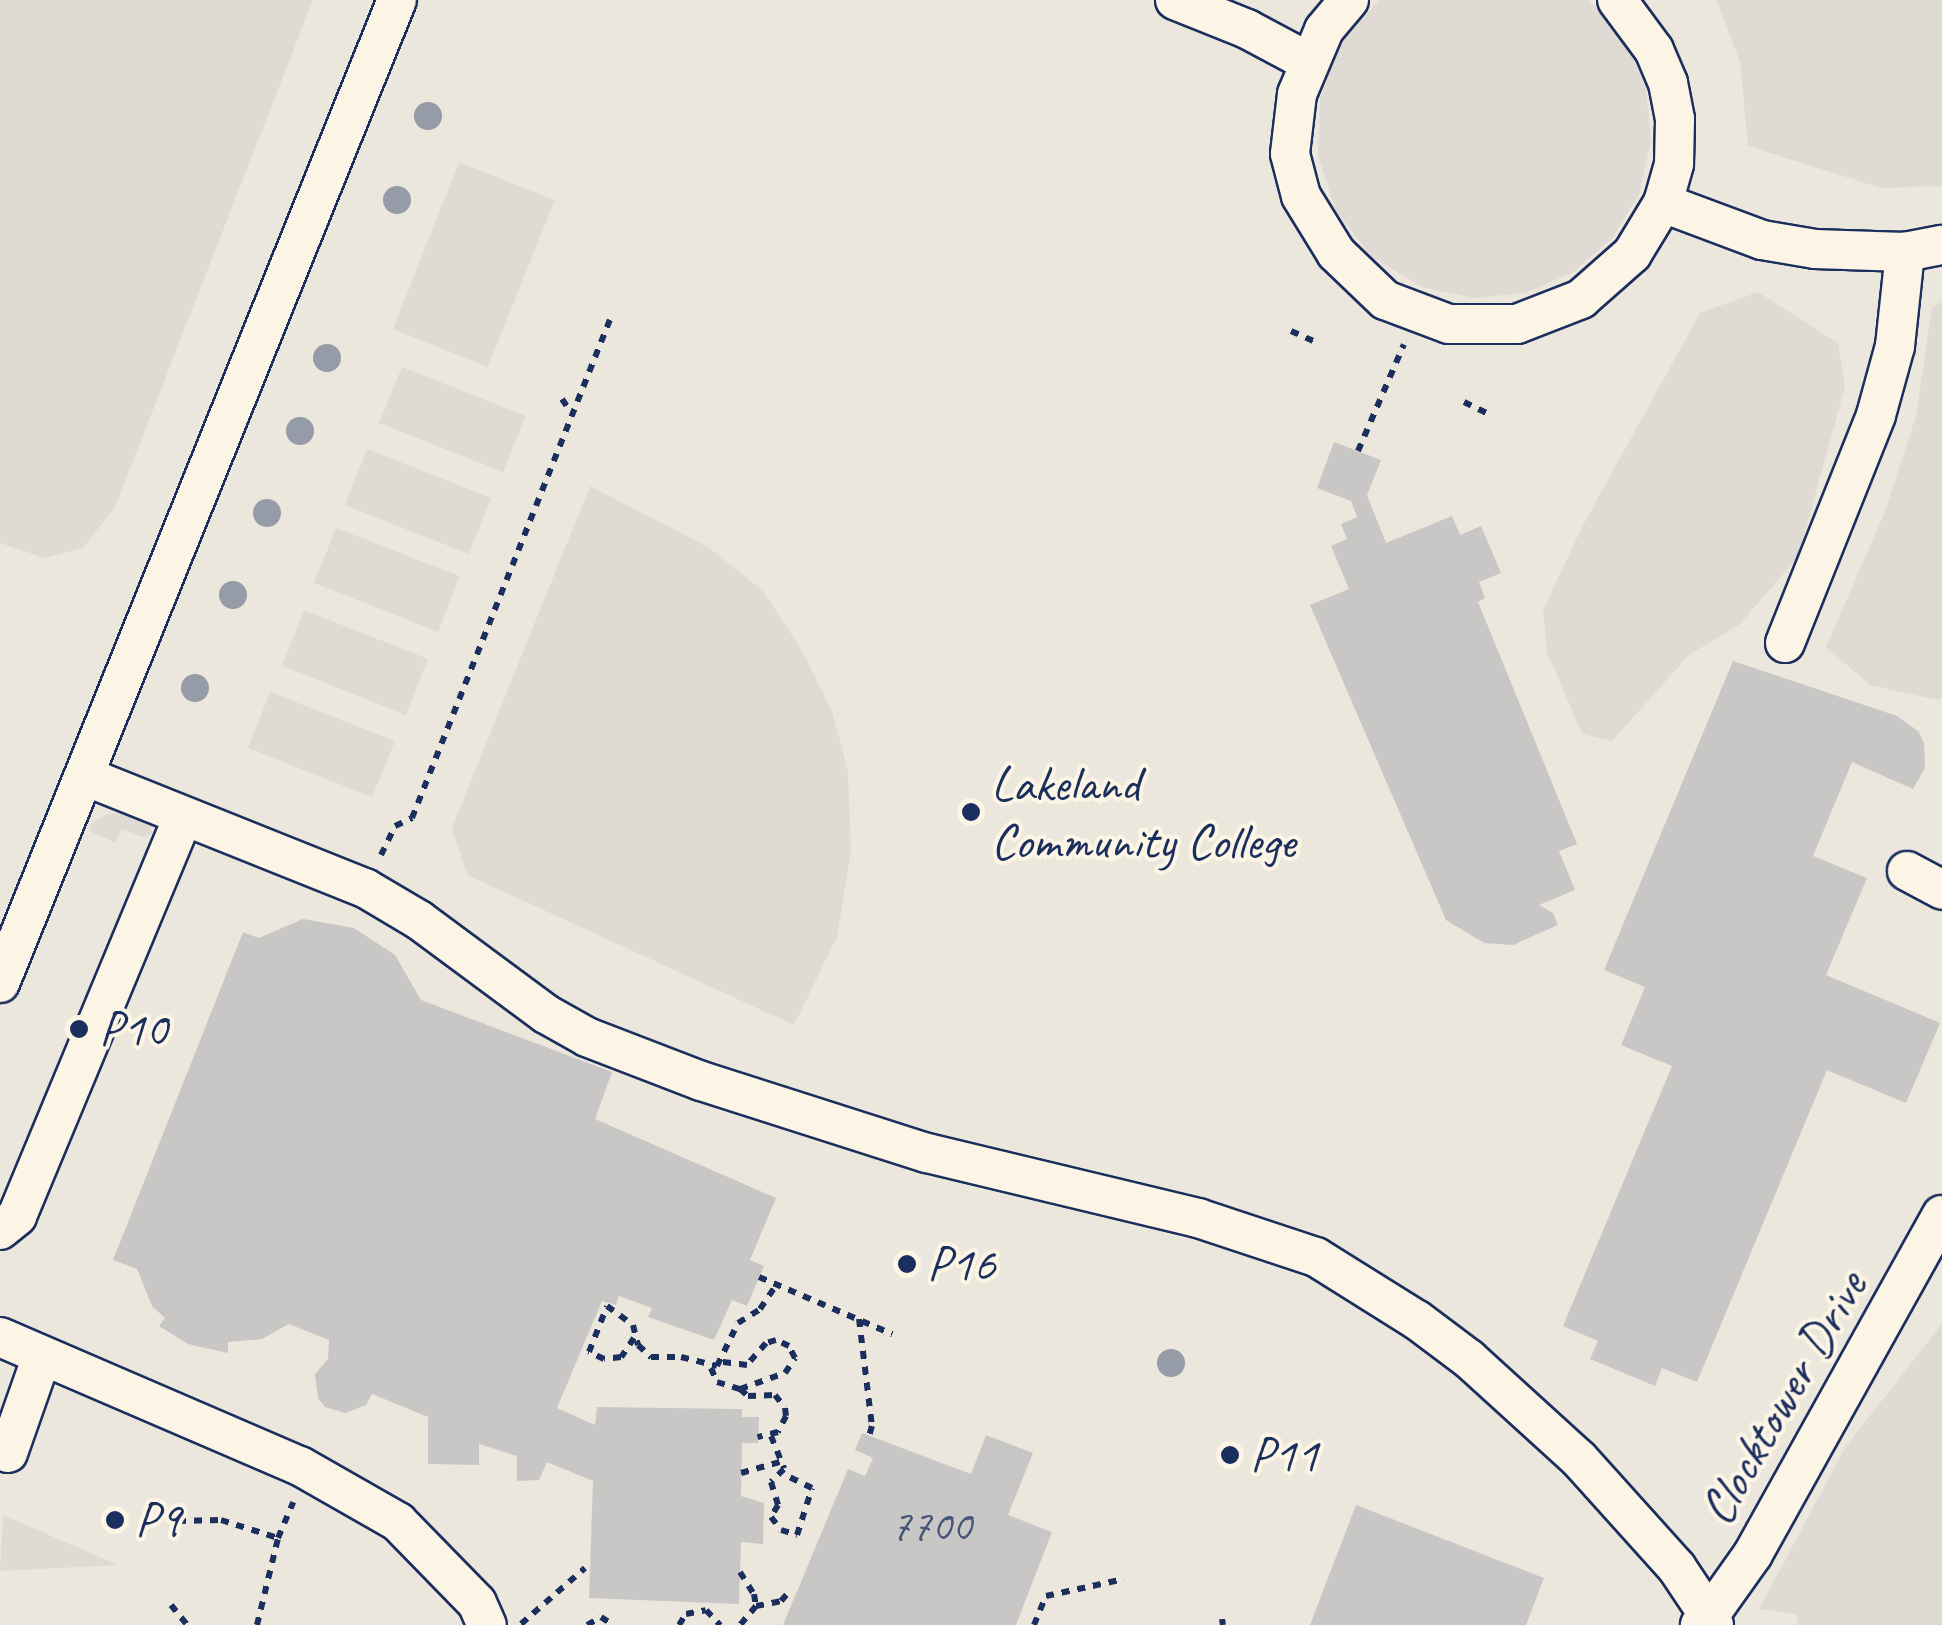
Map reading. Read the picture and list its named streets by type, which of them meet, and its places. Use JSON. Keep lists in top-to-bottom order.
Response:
{
  "streets": {
    "lane": ["Clocktower Drive"]
  },
  "places": [
    "Lakeland Community College",
    "P10",
    "P16",
    "P11",
    "P9"
  ],
  "house_numbers": ["7700"]
}
